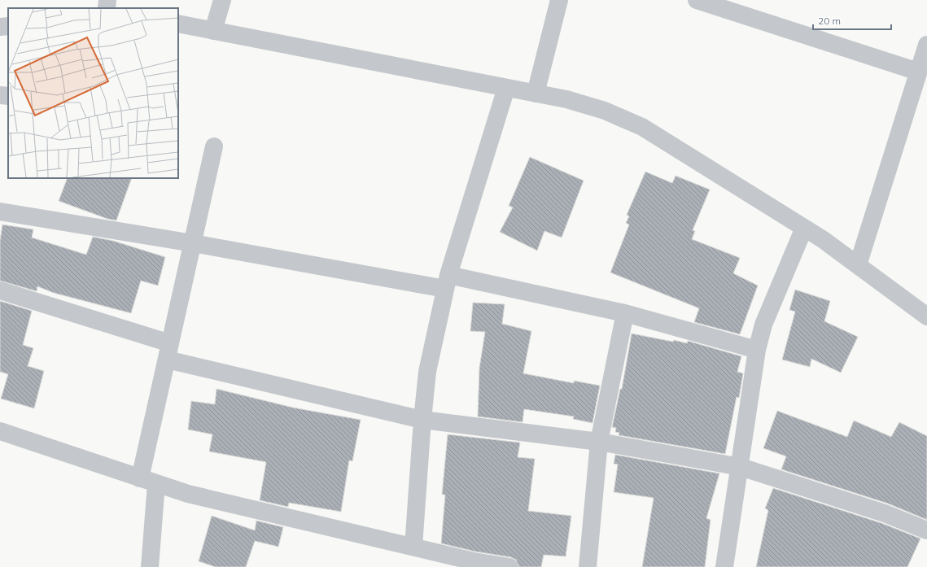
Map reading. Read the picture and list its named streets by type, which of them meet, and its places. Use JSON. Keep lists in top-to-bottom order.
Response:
{
  "scale_bar": "20 m"
}
